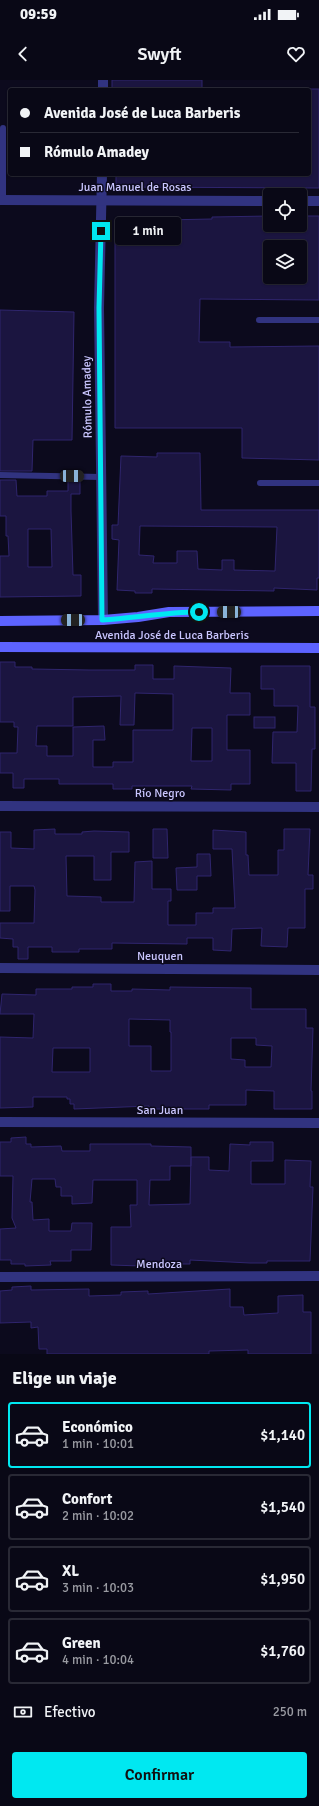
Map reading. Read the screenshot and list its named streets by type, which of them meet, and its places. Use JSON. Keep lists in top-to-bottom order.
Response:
{
  "streets": {
    "main road": ["Avenida José de Luca Barberis"],
    "street": [
      "Juan Manuel de Rosas",
      "Rómulo Amadey",
      "Río Negro",
      "Neuquen",
      "San Juan",
      "Mendoza"
    ]
  },
  "crossings": [
    ["Juan Manuel de Rosas", "Rómulo Amadey"],
    ["Rómulo Amadey", "Avenida José de Luca Barberis"]
  ],
  "page": {
    "status": "09:59",
    "header": "Swyft",
    "banner": ["Avenida José de Luca Barberis", "Rómulo Amadey"],
    "bubble": "1 min",
    "heading": "Elige un viaje",
    "list": [
      {
        "name": "Económico",
        "note": "1 min · 10:01",
        "value": "$1,140"
      },
      {
        "name": "Confort",
        "note": "2 min · 10:02",
        "value": "$1,540"
      },
      {
        "name": "XL",
        "note": "3 min · 10:03",
        "value": "$1,950"
      },
      {
        "name": "Green",
        "note": "4 min · 10:04",
        "value": "$1,760"
      }
    ],
    "pay": ["Efectivo", "250 m"],
    "buttons": "Confirmar"
  }
}
